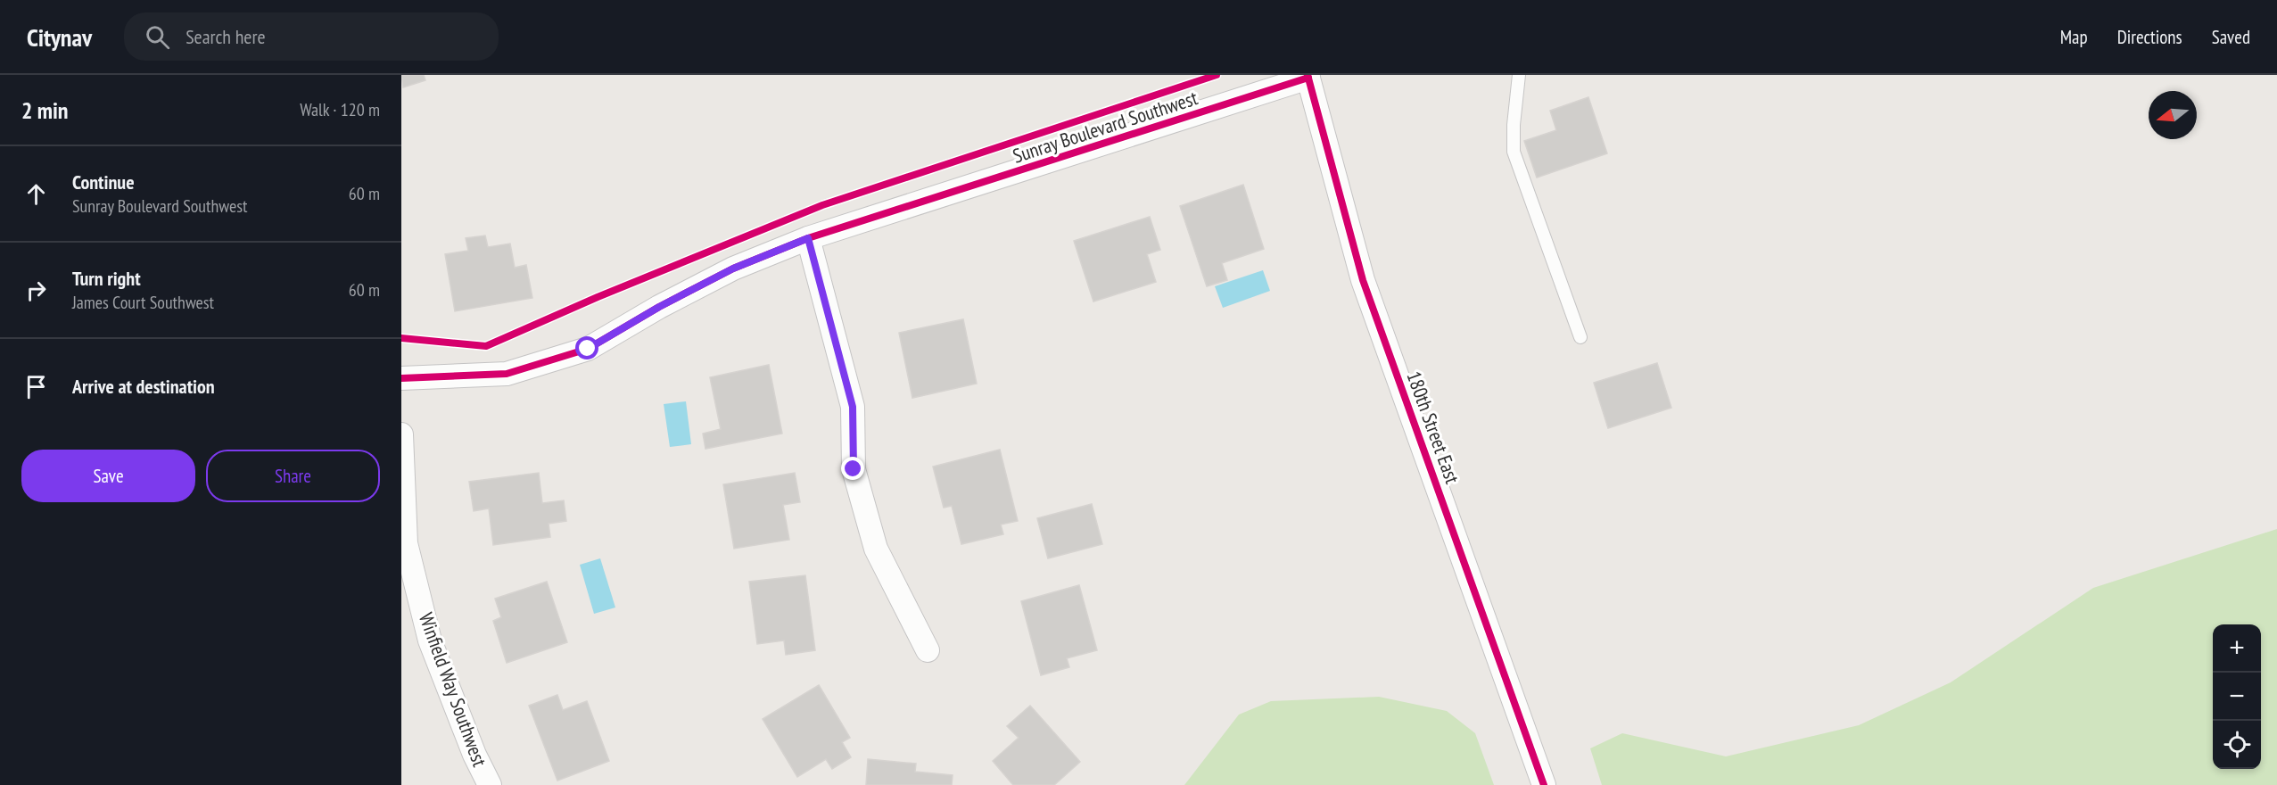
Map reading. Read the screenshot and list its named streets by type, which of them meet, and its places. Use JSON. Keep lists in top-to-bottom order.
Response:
{
  "streets": {
    "street": ["Sunray Boulevard Southwest", "180th Street East", "Winfield Way Southwest"]
  },
  "crossings": [
    ["Sunray Boulevard Southwest", "180th Street East"]
  ],
  "north": "left",
  "page": {
    "header": "Citynav",
    "search": "Search here",
    "nav": ["Map", "Directions", "Saved"],
    "heading": ["2 min", "Walk · 120 m"],
    "list": [
      ["Continue", "Sunray Boulevard Southwest", "60 m"],
      ["Turn right", "James Court Southwest", "60 m"],
      "Arrive at destination"
    ],
    "buttons": ["Save", "Share"],
    "map_buttons": ["+", "−"]
  }
}
